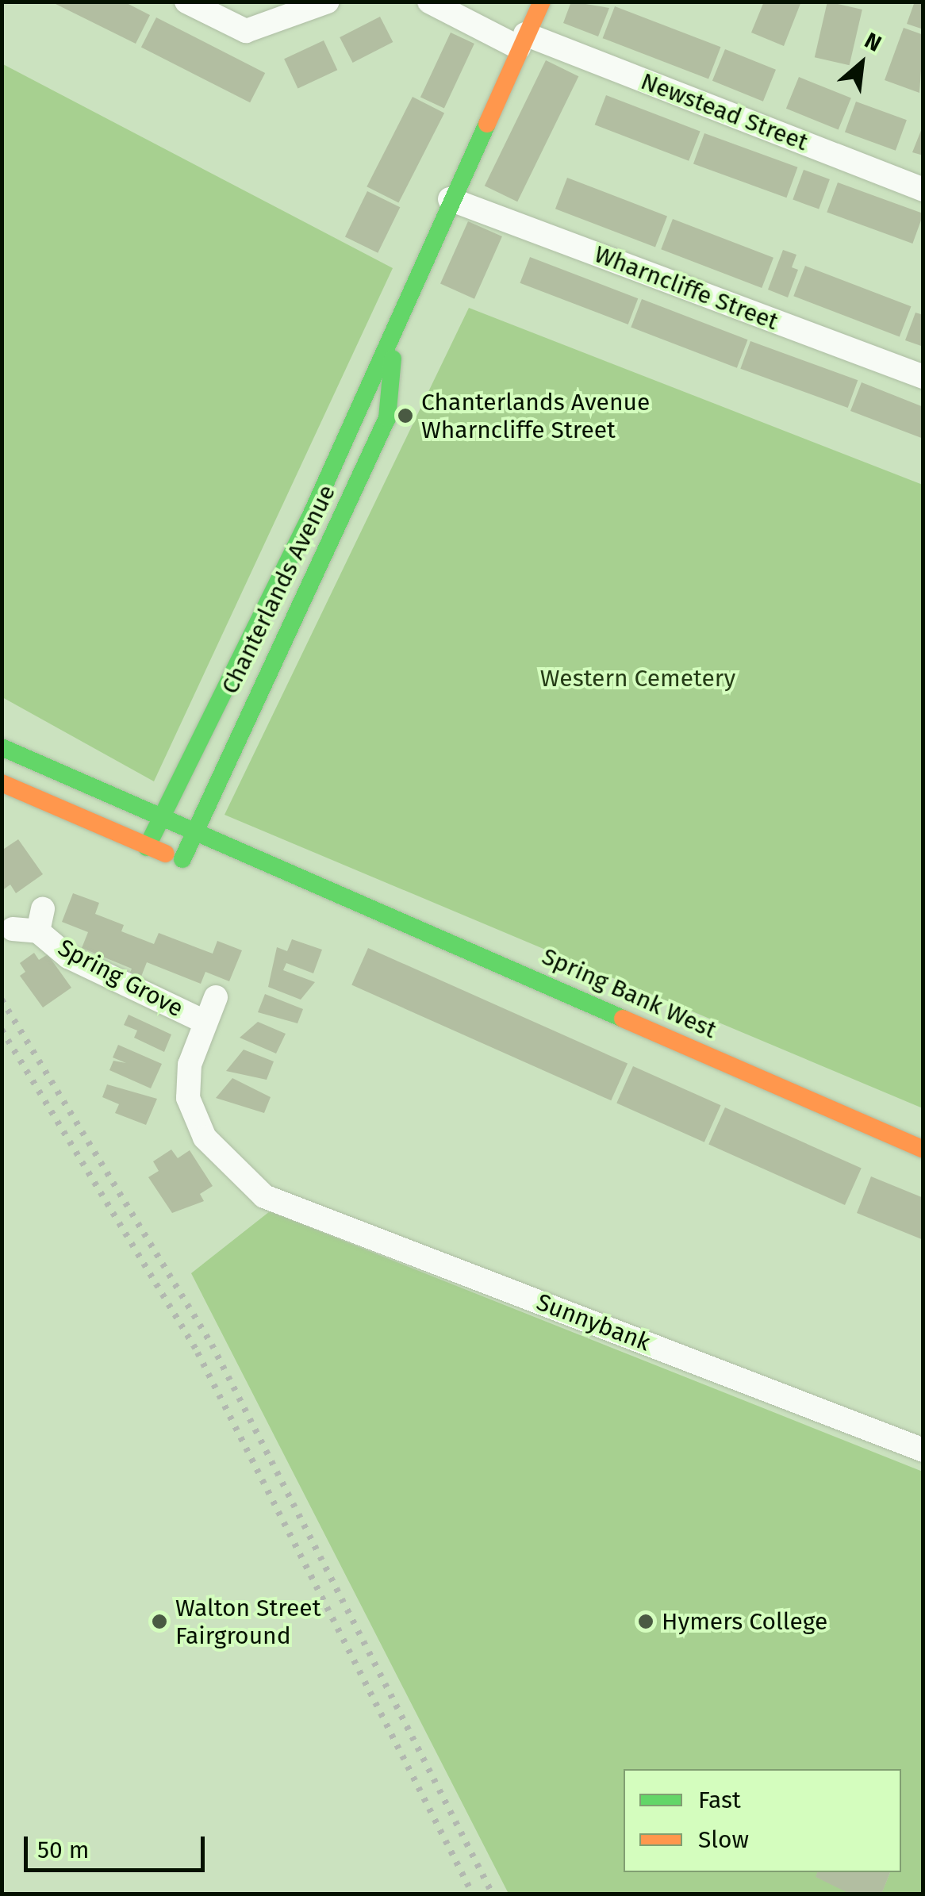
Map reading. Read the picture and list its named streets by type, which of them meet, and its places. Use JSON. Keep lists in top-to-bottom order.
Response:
{
  "streets": {
    "street": [
      "Newstead Street",
      "Wharncliffe Street",
      "Chanterlands Avenue",
      "Spring Grove",
      "Spring Bank West",
      "Sunnybank"
    ]
  },
  "crossings": [
    ["Newstead Street", "Chanterlands Avenue"],
    ["Wharncliffe Street", "Chanterlands Avenue"],
    ["Chanterlands Avenue", "Spring Bank West"],
    ["Spring Grove", "Sunnybank"]
  ],
  "parks": ["Western Cemetery"],
  "places": ["Chanterlands Avenue Wharncliffe Street", "Walton Street Fairground", "Hymers College"],
  "legend": ["Fast", "Slow"],
  "scale_bar": "50 m",
  "north": "top right"
}
